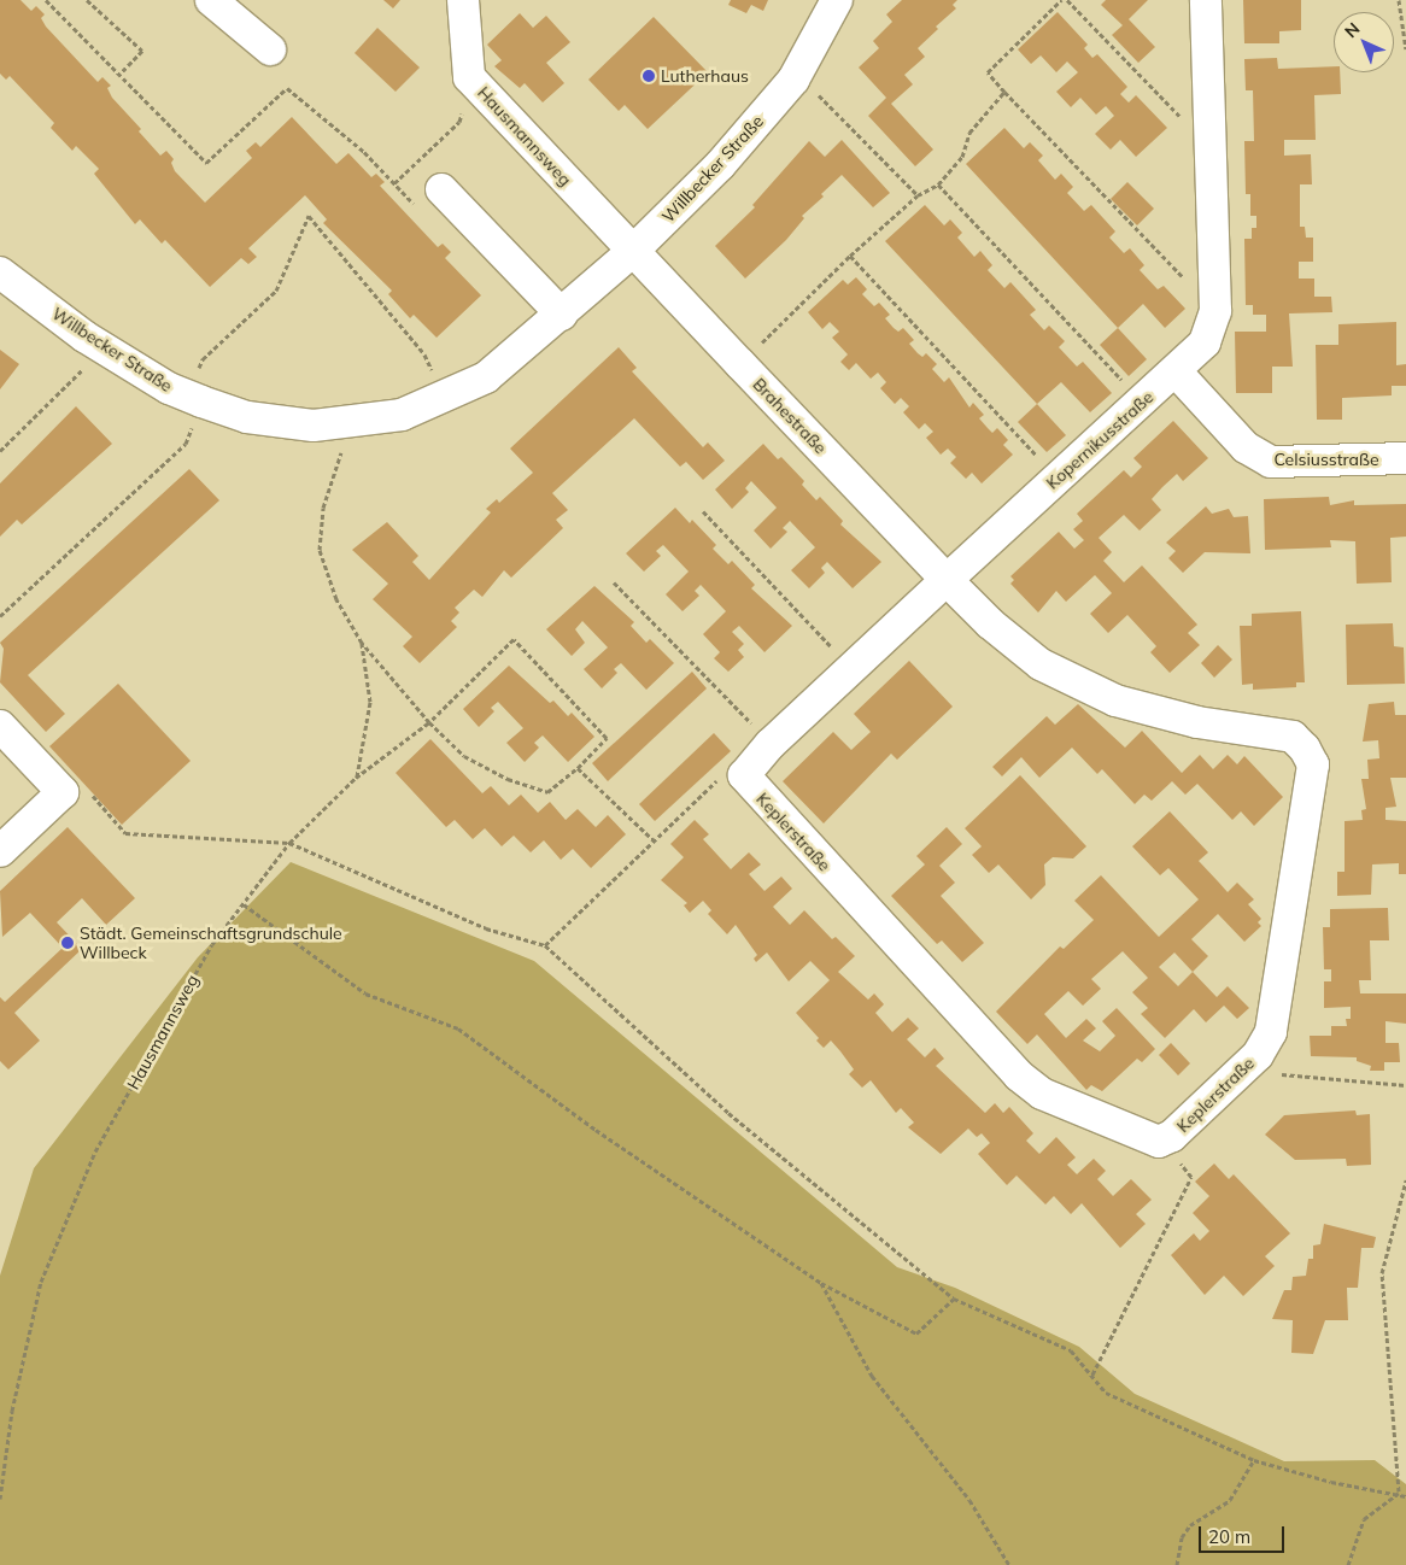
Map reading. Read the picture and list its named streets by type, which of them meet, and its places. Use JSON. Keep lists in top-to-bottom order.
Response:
{
  "streets": {
    "street": [
      "Hausmannsweg",
      "Willbecker Straße",
      "Brahestraße",
      "Kopernikusstraße",
      "Celsiusstraße",
      "Keplerstraße"
    ]
  },
  "crossings": [
    ["Hausmannsweg", "Willbecker Straße"],
    ["Hausmannsweg", "Brahestraße"],
    ["Willbecker Straße", "Brahestraße"],
    ["Brahestraße", "Kopernikusstraße"],
    ["Brahestraße", "Keplerstraße"],
    ["Kopernikusstraße", "Celsiusstraße"],
    ["Kopernikusstraße", "Keplerstraße"]
  ],
  "places": ["Lutherhaus", "Städt. Gemeinschaftsgrundschule Willbeck"],
  "scale_bar": "20 m",
  "north": "top left"
}
